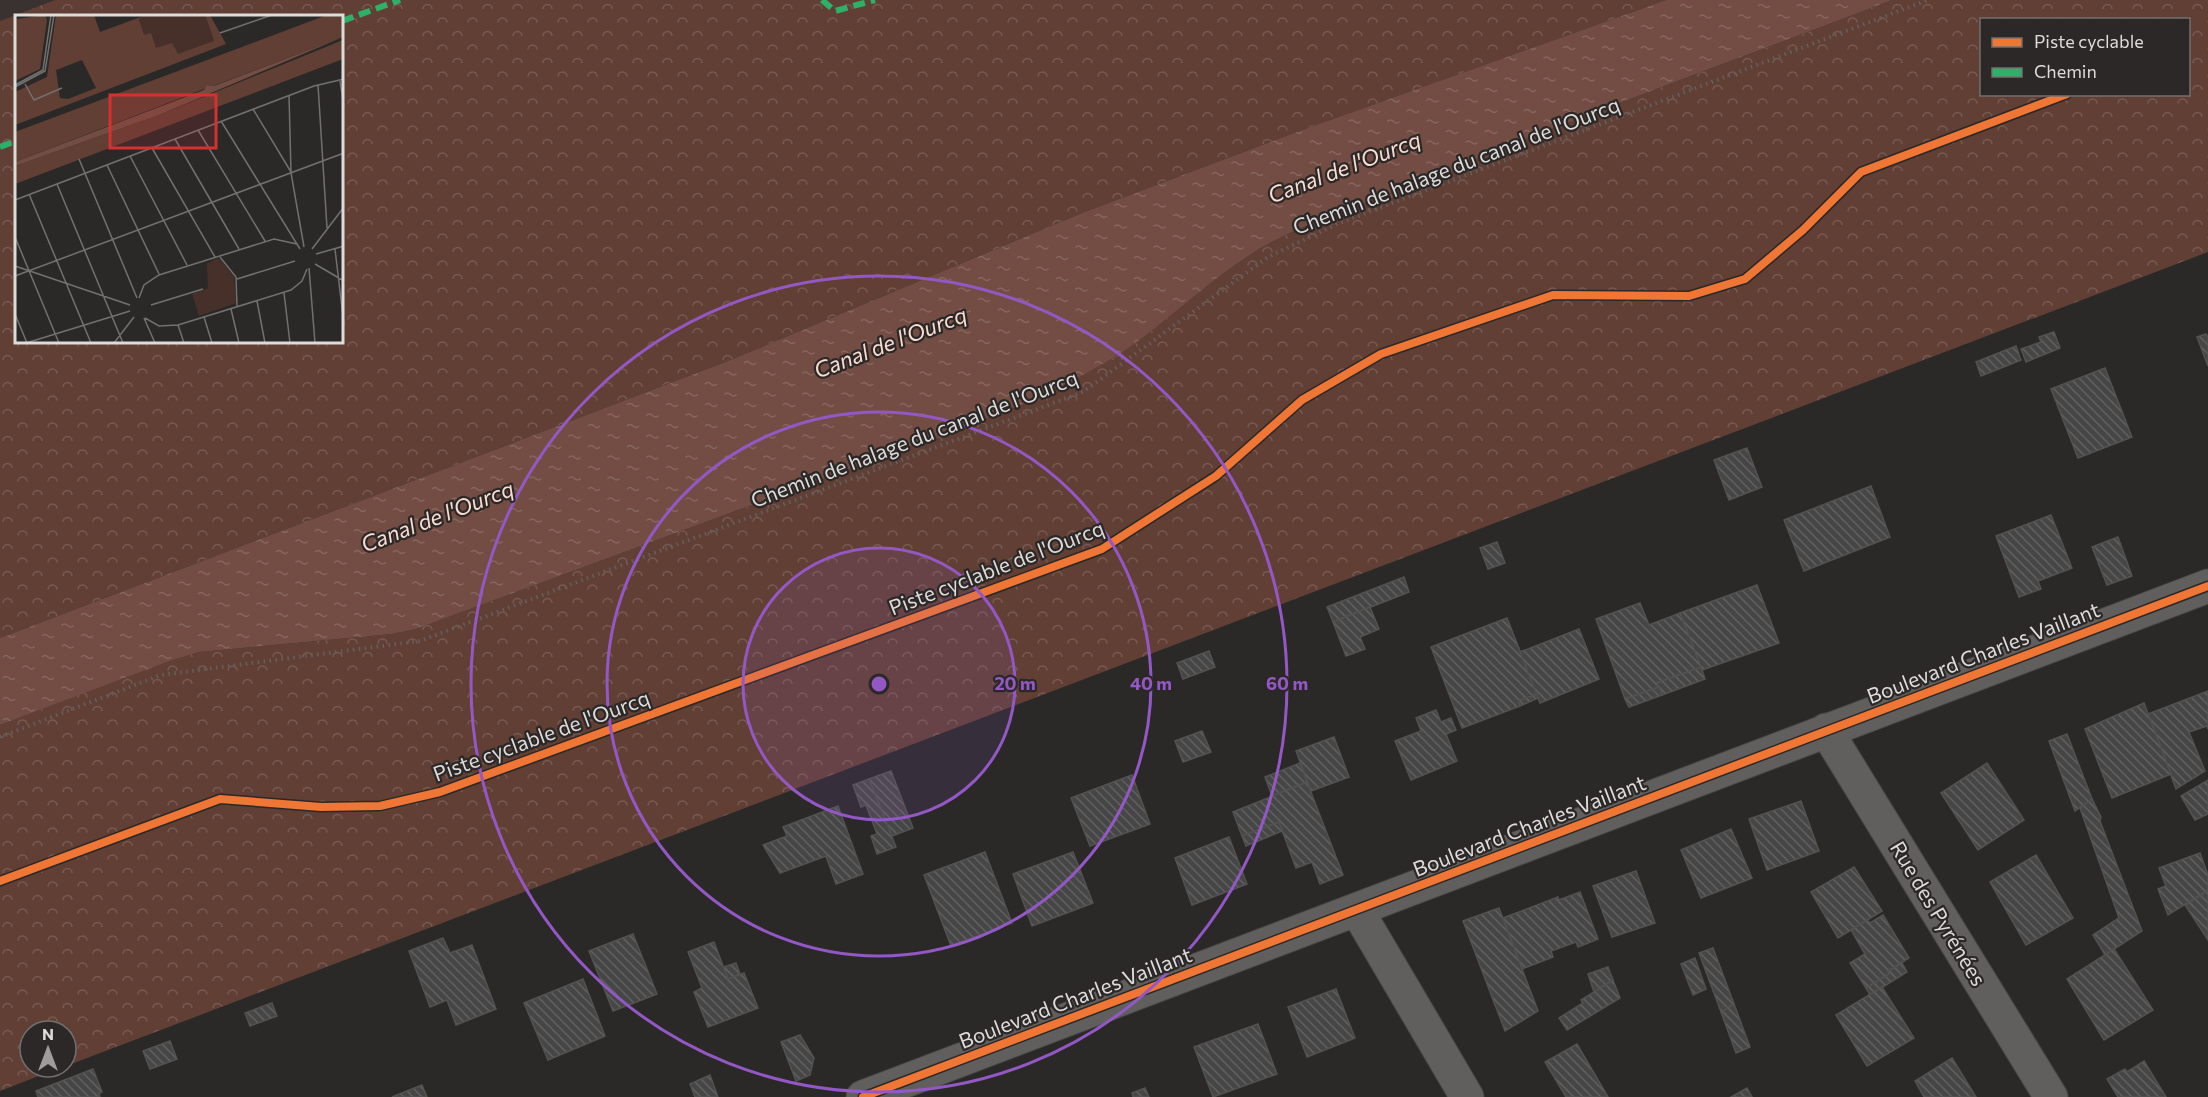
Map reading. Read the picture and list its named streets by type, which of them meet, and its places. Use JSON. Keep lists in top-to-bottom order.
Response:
{
  "streets": {
    "street": ["Boulevard Charles Vaillant", "Rue des Pyrénées"],
    "path": ["Chemin de halage du canal de l'Ourcq"],
    "cycle path": ["Piste cyclable de l'Ourcq"]
  },
  "crossings": [
    ["Boulevard Charles Vaillant", "Rue des Pyrénées"]
  ],
  "water": ["Canal de l'Ourcq"],
  "legend": ["Piste cyclable", "Chemin"],
  "north": "top",
  "rings": ["20 m", "40 m", "60 m"]
}
